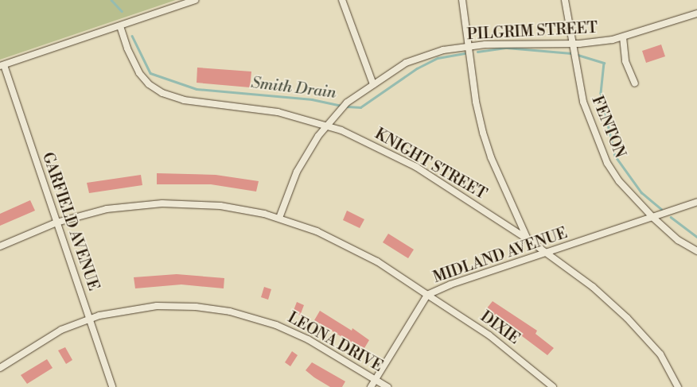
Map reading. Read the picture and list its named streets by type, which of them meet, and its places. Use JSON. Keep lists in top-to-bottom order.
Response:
{
  "streets": {
    "street": [
      "PILGRIM STREET",
      "FENTON",
      "KNIGHT STREET",
      "GARFIELD AVENUE",
      "MIDLAND AVENUE",
      "DIXIE",
      "LEONA DRIVE"
    ]
  },
  "crossings": [
    ["PILGRIM STREET", "FENTON"],
    ["PILGRIM STREET", "KNIGHT STREET"],
    ["PILGRIM STREET", "MIDLAND AVENUE"],
    ["FENTON", "MIDLAND AVENUE"],
    ["KNIGHT STREET", "MIDLAND AVENUE"],
    ["GARFIELD AVENUE", "MIDLAND AVENUE"],
    ["GARFIELD AVENUE", "LEONA DRIVE"],
    ["MIDLAND AVENUE", "DIXIE"]
  ],
  "water": ["Smith Drain"]
}
